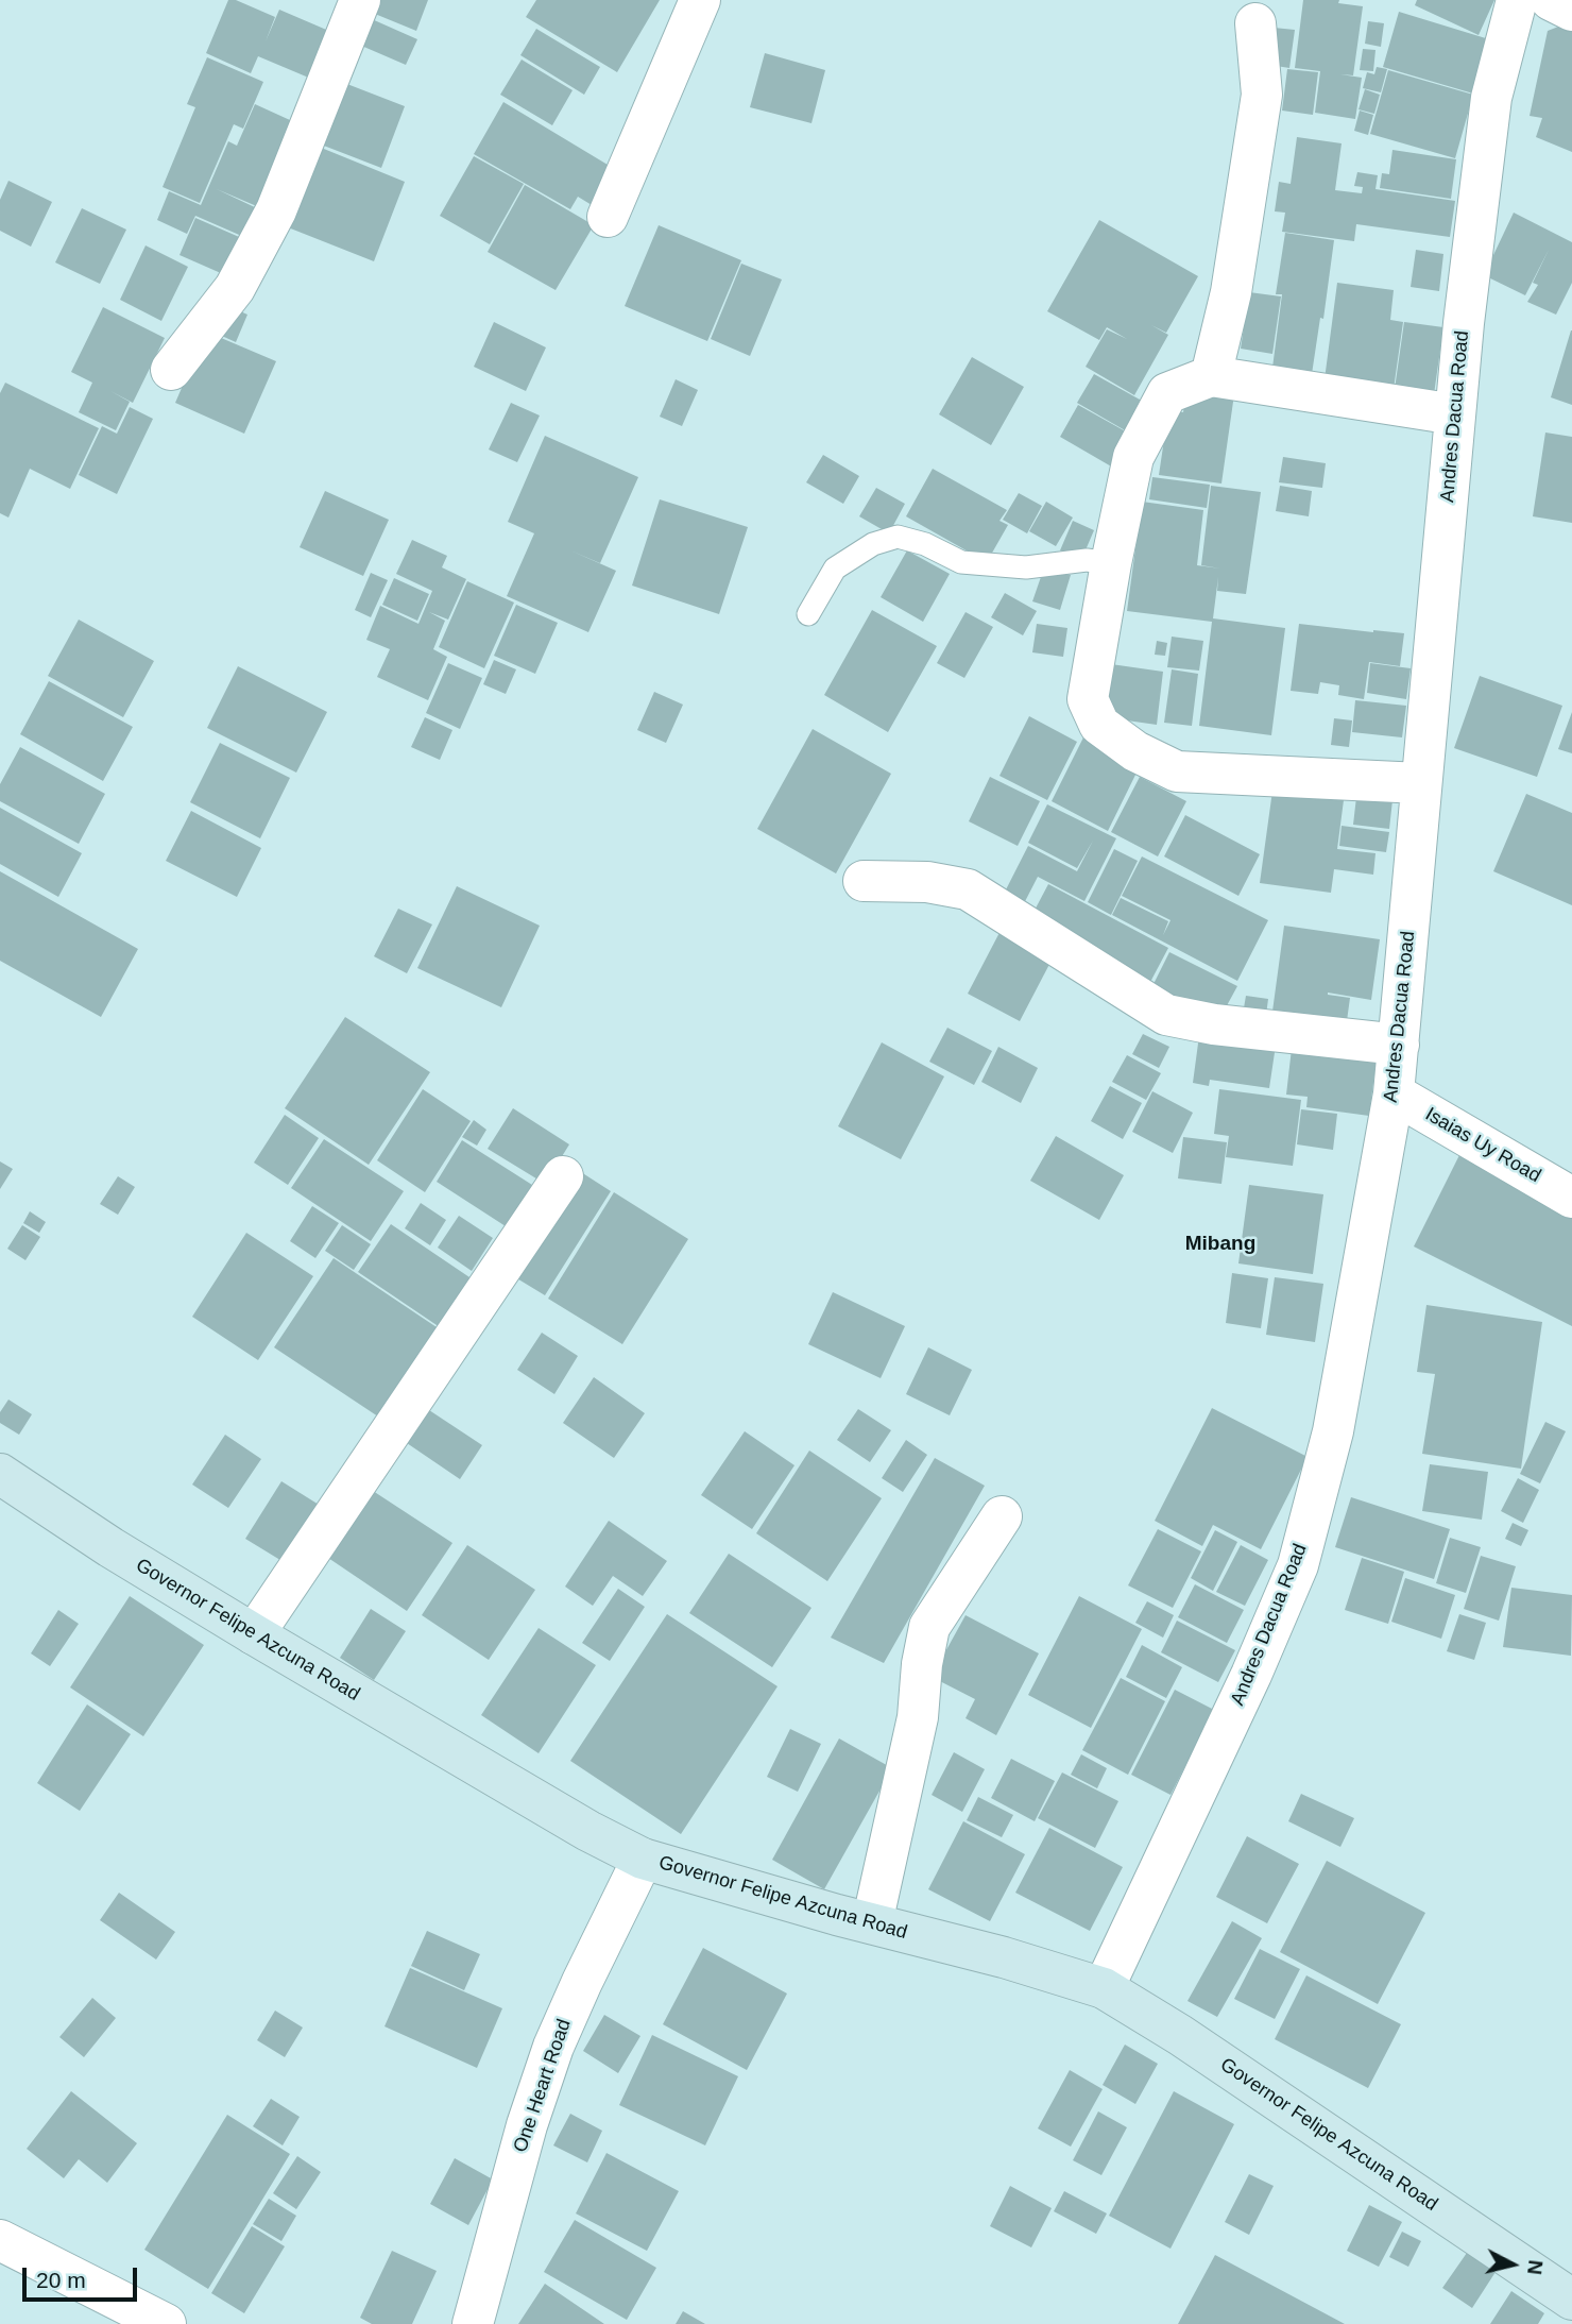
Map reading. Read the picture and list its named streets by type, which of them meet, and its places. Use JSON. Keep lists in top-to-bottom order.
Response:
{
  "streets": {
    "street": [
      "Andres Dacua Road",
      "Isaias Uy Road",
      "Governor Felipe Azcuna Road",
      "One Heart Road"
    ]
  },
  "crossings": [
    ["Andres Dacua Road", "Isaias Uy Road"],
    ["Andres Dacua Road", "Governor Felipe Azcuna Road"],
    ["Governor Felipe Azcuna Road", "One Heart Road"]
  ],
  "districts": ["Mibang"],
  "scale_bar": "20 m",
  "north": "right"
}
